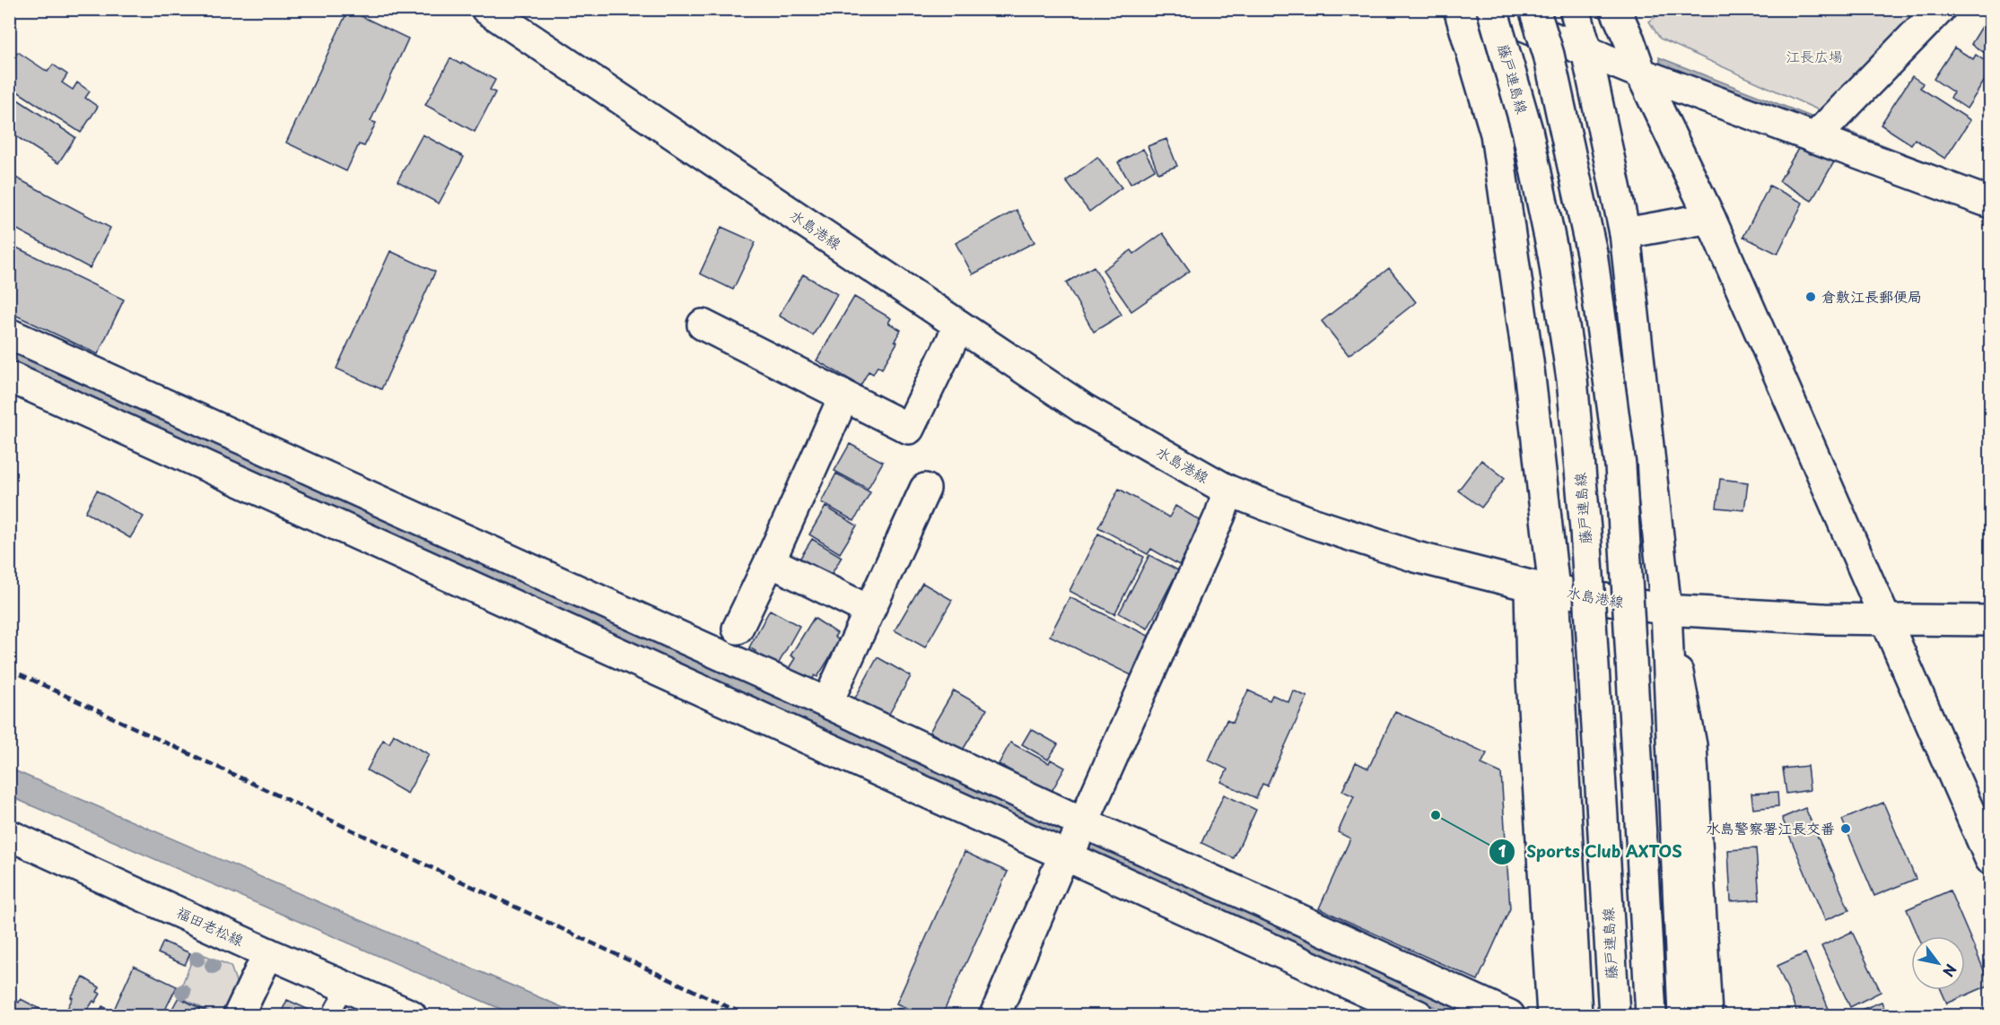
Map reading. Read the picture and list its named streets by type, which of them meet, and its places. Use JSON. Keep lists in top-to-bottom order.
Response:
{
  "streets": {
    "street": ["藤戸連島線", "水島港線", "福田老松線"]
  },
  "parks": ["江長広場"],
  "places": ["倉敷江長郵便局", "Sports Club AXTOS", "水島警察署江長交番"],
  "north": "bottom right"
}
